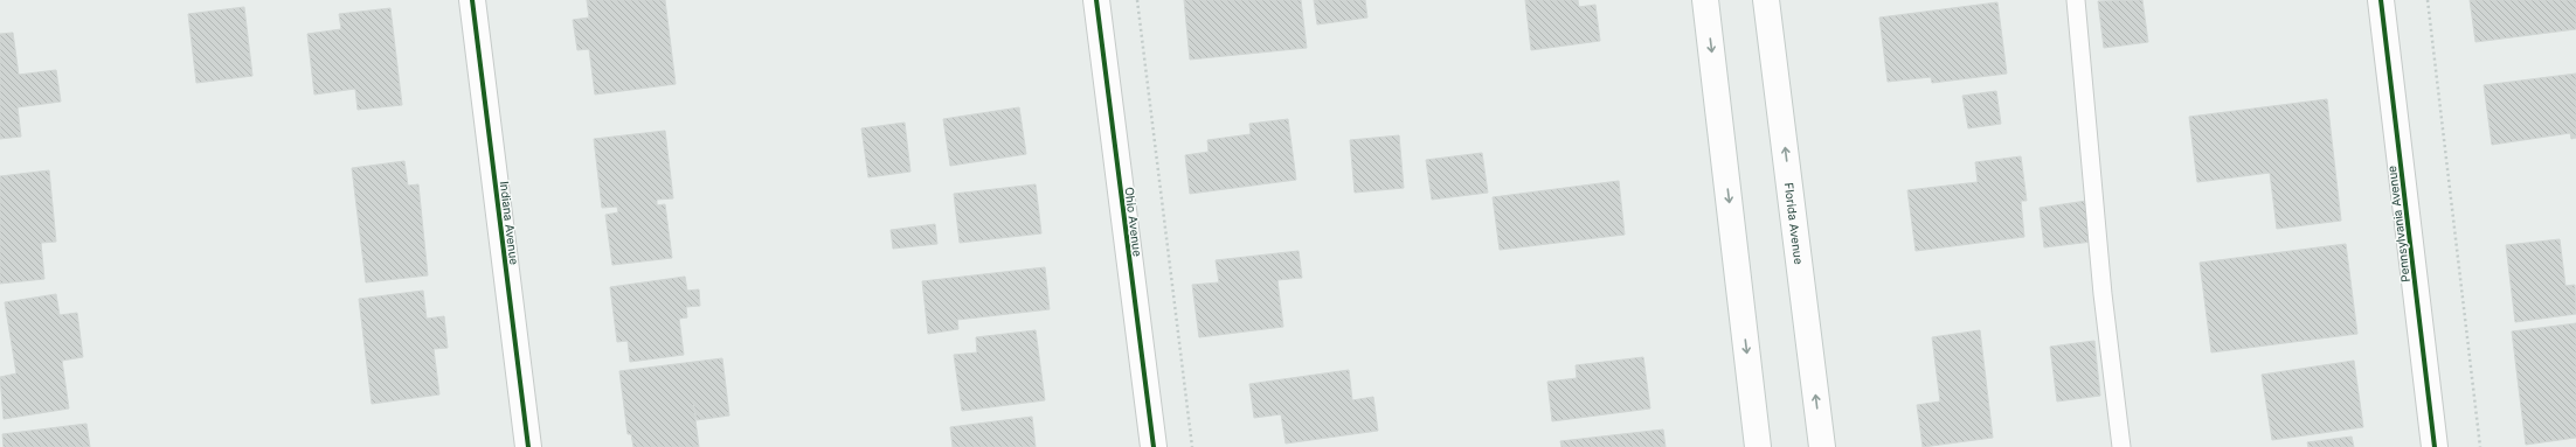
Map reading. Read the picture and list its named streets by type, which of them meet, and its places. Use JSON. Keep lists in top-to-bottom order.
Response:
{
  "streets": {
    "street": [
      "Ohio Avenue",
      "Indiana Avenue",
      "Florida Avenue",
      "Pennsylvania Avenue"
    ]
  }
}
